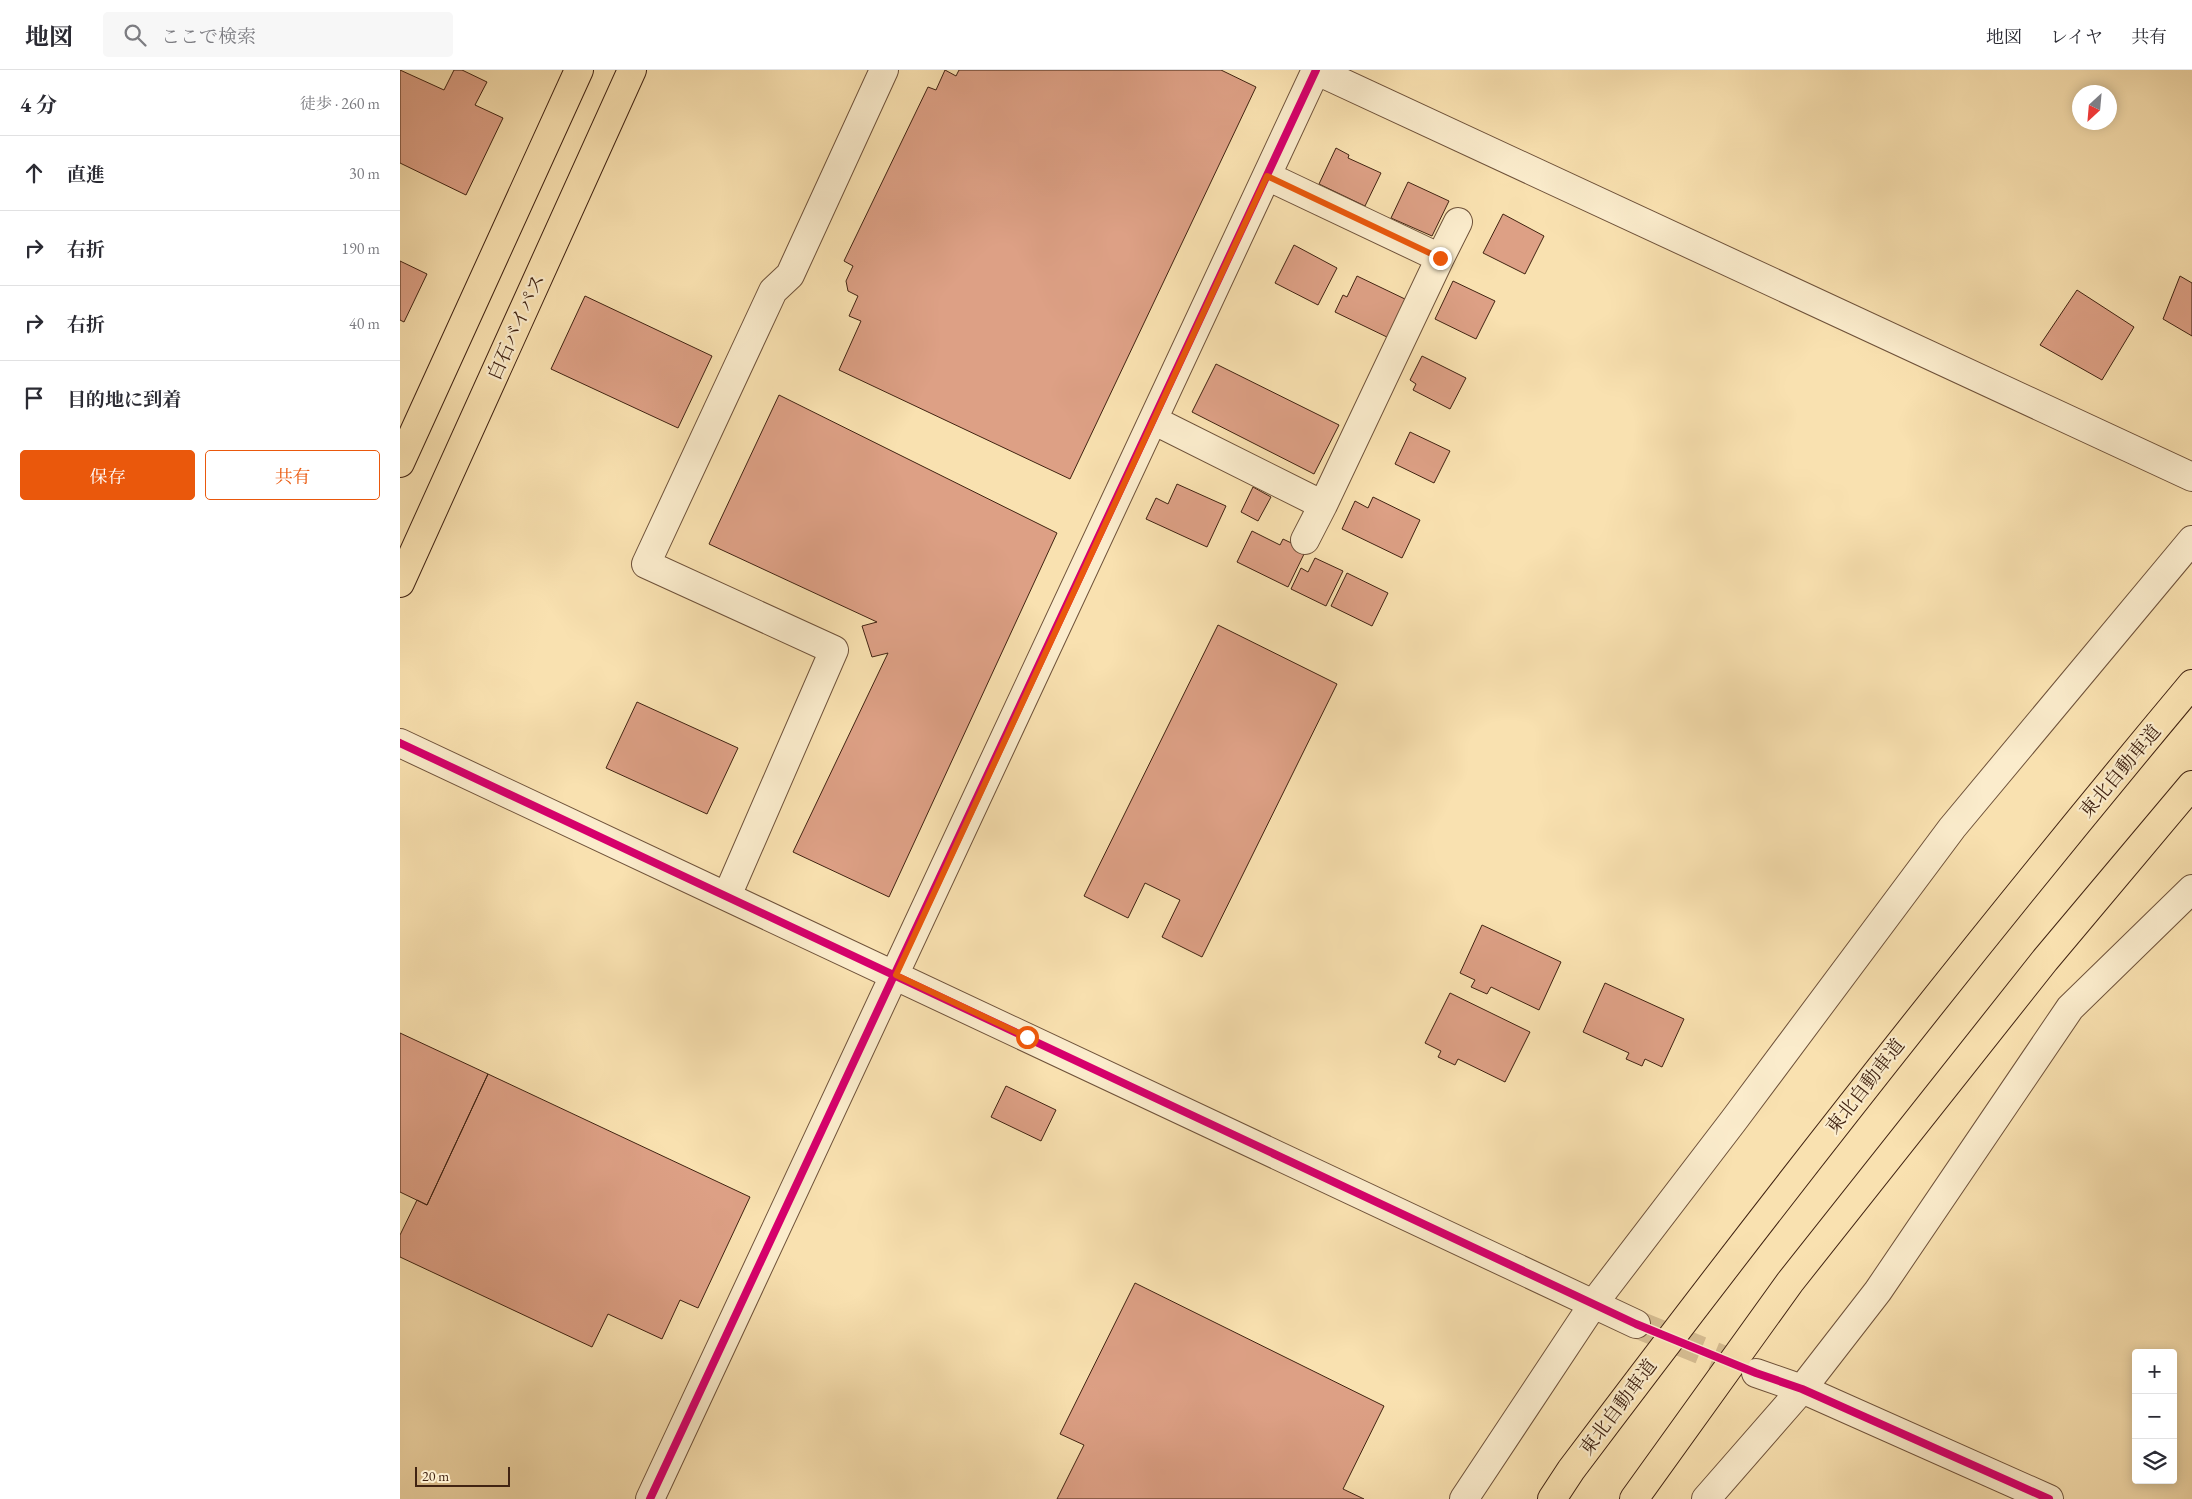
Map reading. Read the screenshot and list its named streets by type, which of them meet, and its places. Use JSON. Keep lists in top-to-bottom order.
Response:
{
  "streets": {
    "highway": ["白石バイパス", "東北自動車道"]
  },
  "scale_bar": "20 m",
  "north": "bottom left",
  "page": {
    "header": "地図",
    "search": "ここで検索",
    "nav": ["地図", "レイヤ", "共有"],
    "heading": ["4 分", "徒歩 · 260 m"],
    "list": [
      ["直進", "30 m"],
      ["右折", "190 m"],
      ["右折", "40 m"],
      "目的地に到着"
    ],
    "buttons": ["保存", "共有"],
    "map_buttons": ["+", "−"],
    "scale": "20 m"
  }
}
